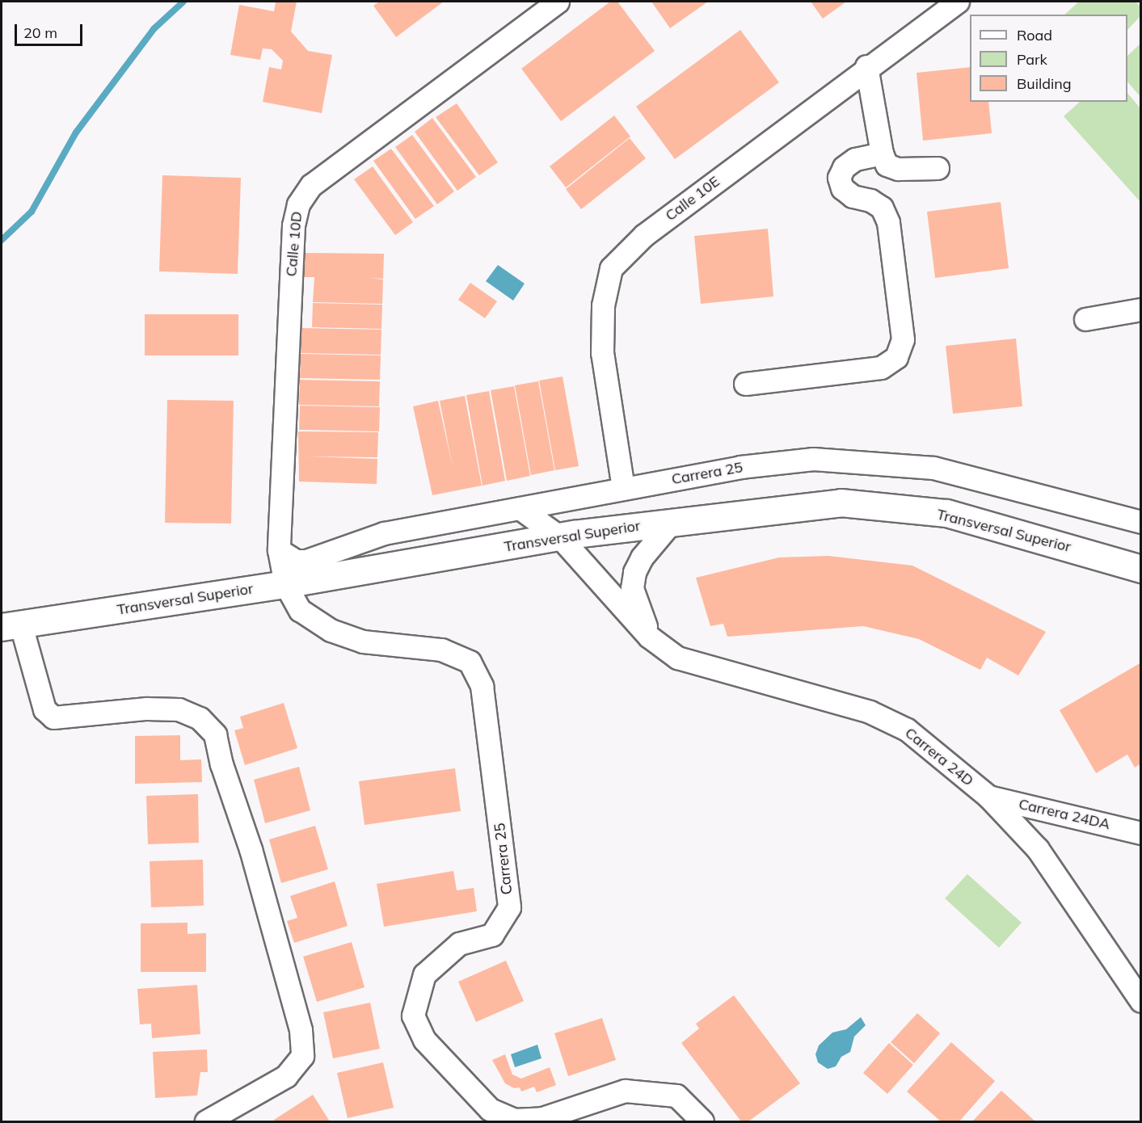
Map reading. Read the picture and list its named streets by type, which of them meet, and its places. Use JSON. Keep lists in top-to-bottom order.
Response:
{
  "streets": {
    "main road": ["Transversal Superior"],
    "street": [
      "Calle 10E",
      "Calle 10D",
      "Carrera 25",
      "Carrera 24D",
      "Carrera 24DA"
    ]
  },
  "crossings": [
    ["Calle 10E", "Carrera 25"],
    ["Calle 10D", "Carrera 25"],
    ["Calle 10D", "Transversal Superior"],
    ["Carrera 25", "Transversal Superior"],
    ["Carrera 25", "Carrera 24D"],
    ["Transversal Superior", "Carrera 24D"],
    ["Carrera 24D", "Carrera 24DA"]
  ],
  "legend": ["Road", "Park", "Building"],
  "scale_bar": "20 m"
}
